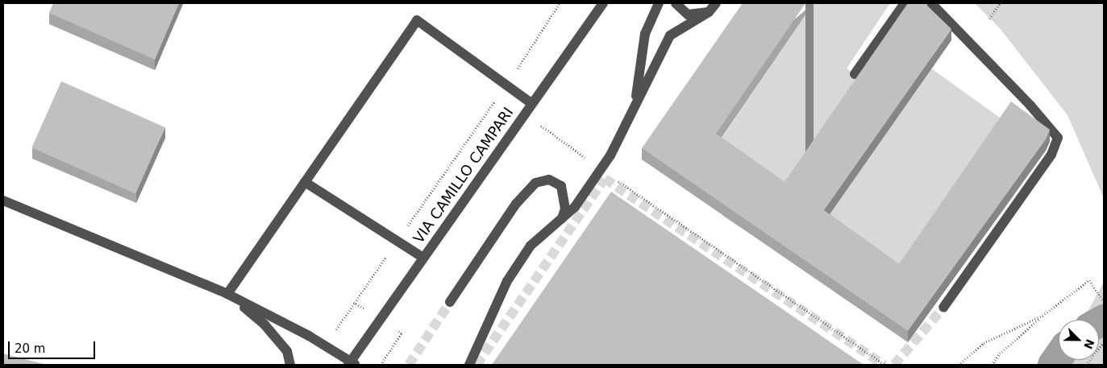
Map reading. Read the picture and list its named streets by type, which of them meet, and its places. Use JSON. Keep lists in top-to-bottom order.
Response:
{
  "streets": {
    "street": ["VIA CAMILLO CAMPARI"]
  },
  "scale_bar": "20 m",
  "north": "bottom right"
}
